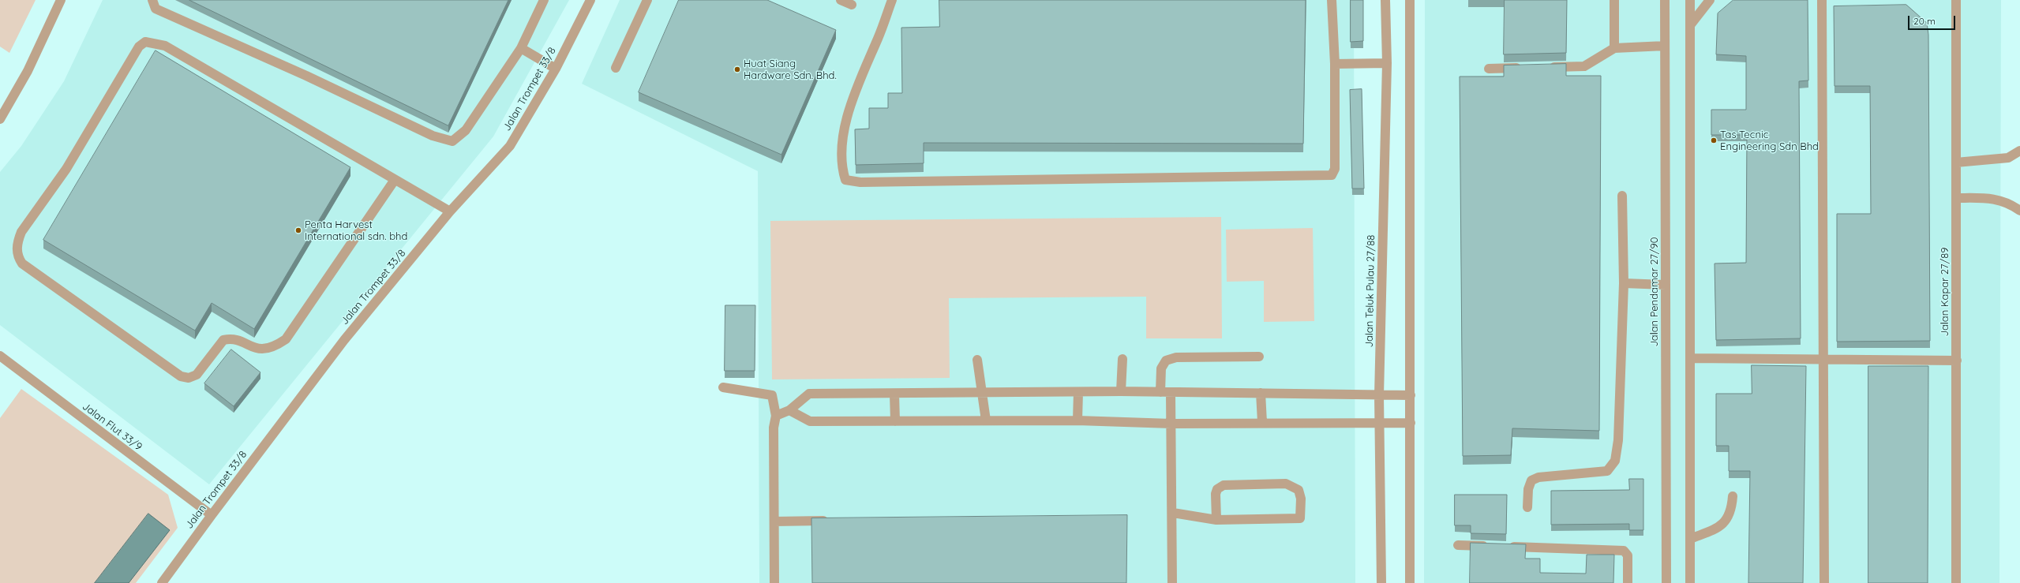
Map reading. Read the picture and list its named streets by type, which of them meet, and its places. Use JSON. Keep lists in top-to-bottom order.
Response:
{
  "streets": {
    "street": [
      "Jalan Trompet 33/8",
      "Jalan Teluk Pulau 27/88",
      "Jalan Pendamar 27/90",
      "Jalan Kapar 27/89",
      "Jalan Flut 33/9"
    ]
  },
  "crossings": [
    ["Jalan Trompet 33/8", "Jalan Flut 33/9"]
  ],
  "places": ["Huat Siang Hardware Sdn. Bhd.", "Tas Tecnic Engineering Sdn Bhd", "Penta Harvest International sdn. bhd"],
  "scale_bar": "20 m"
}
